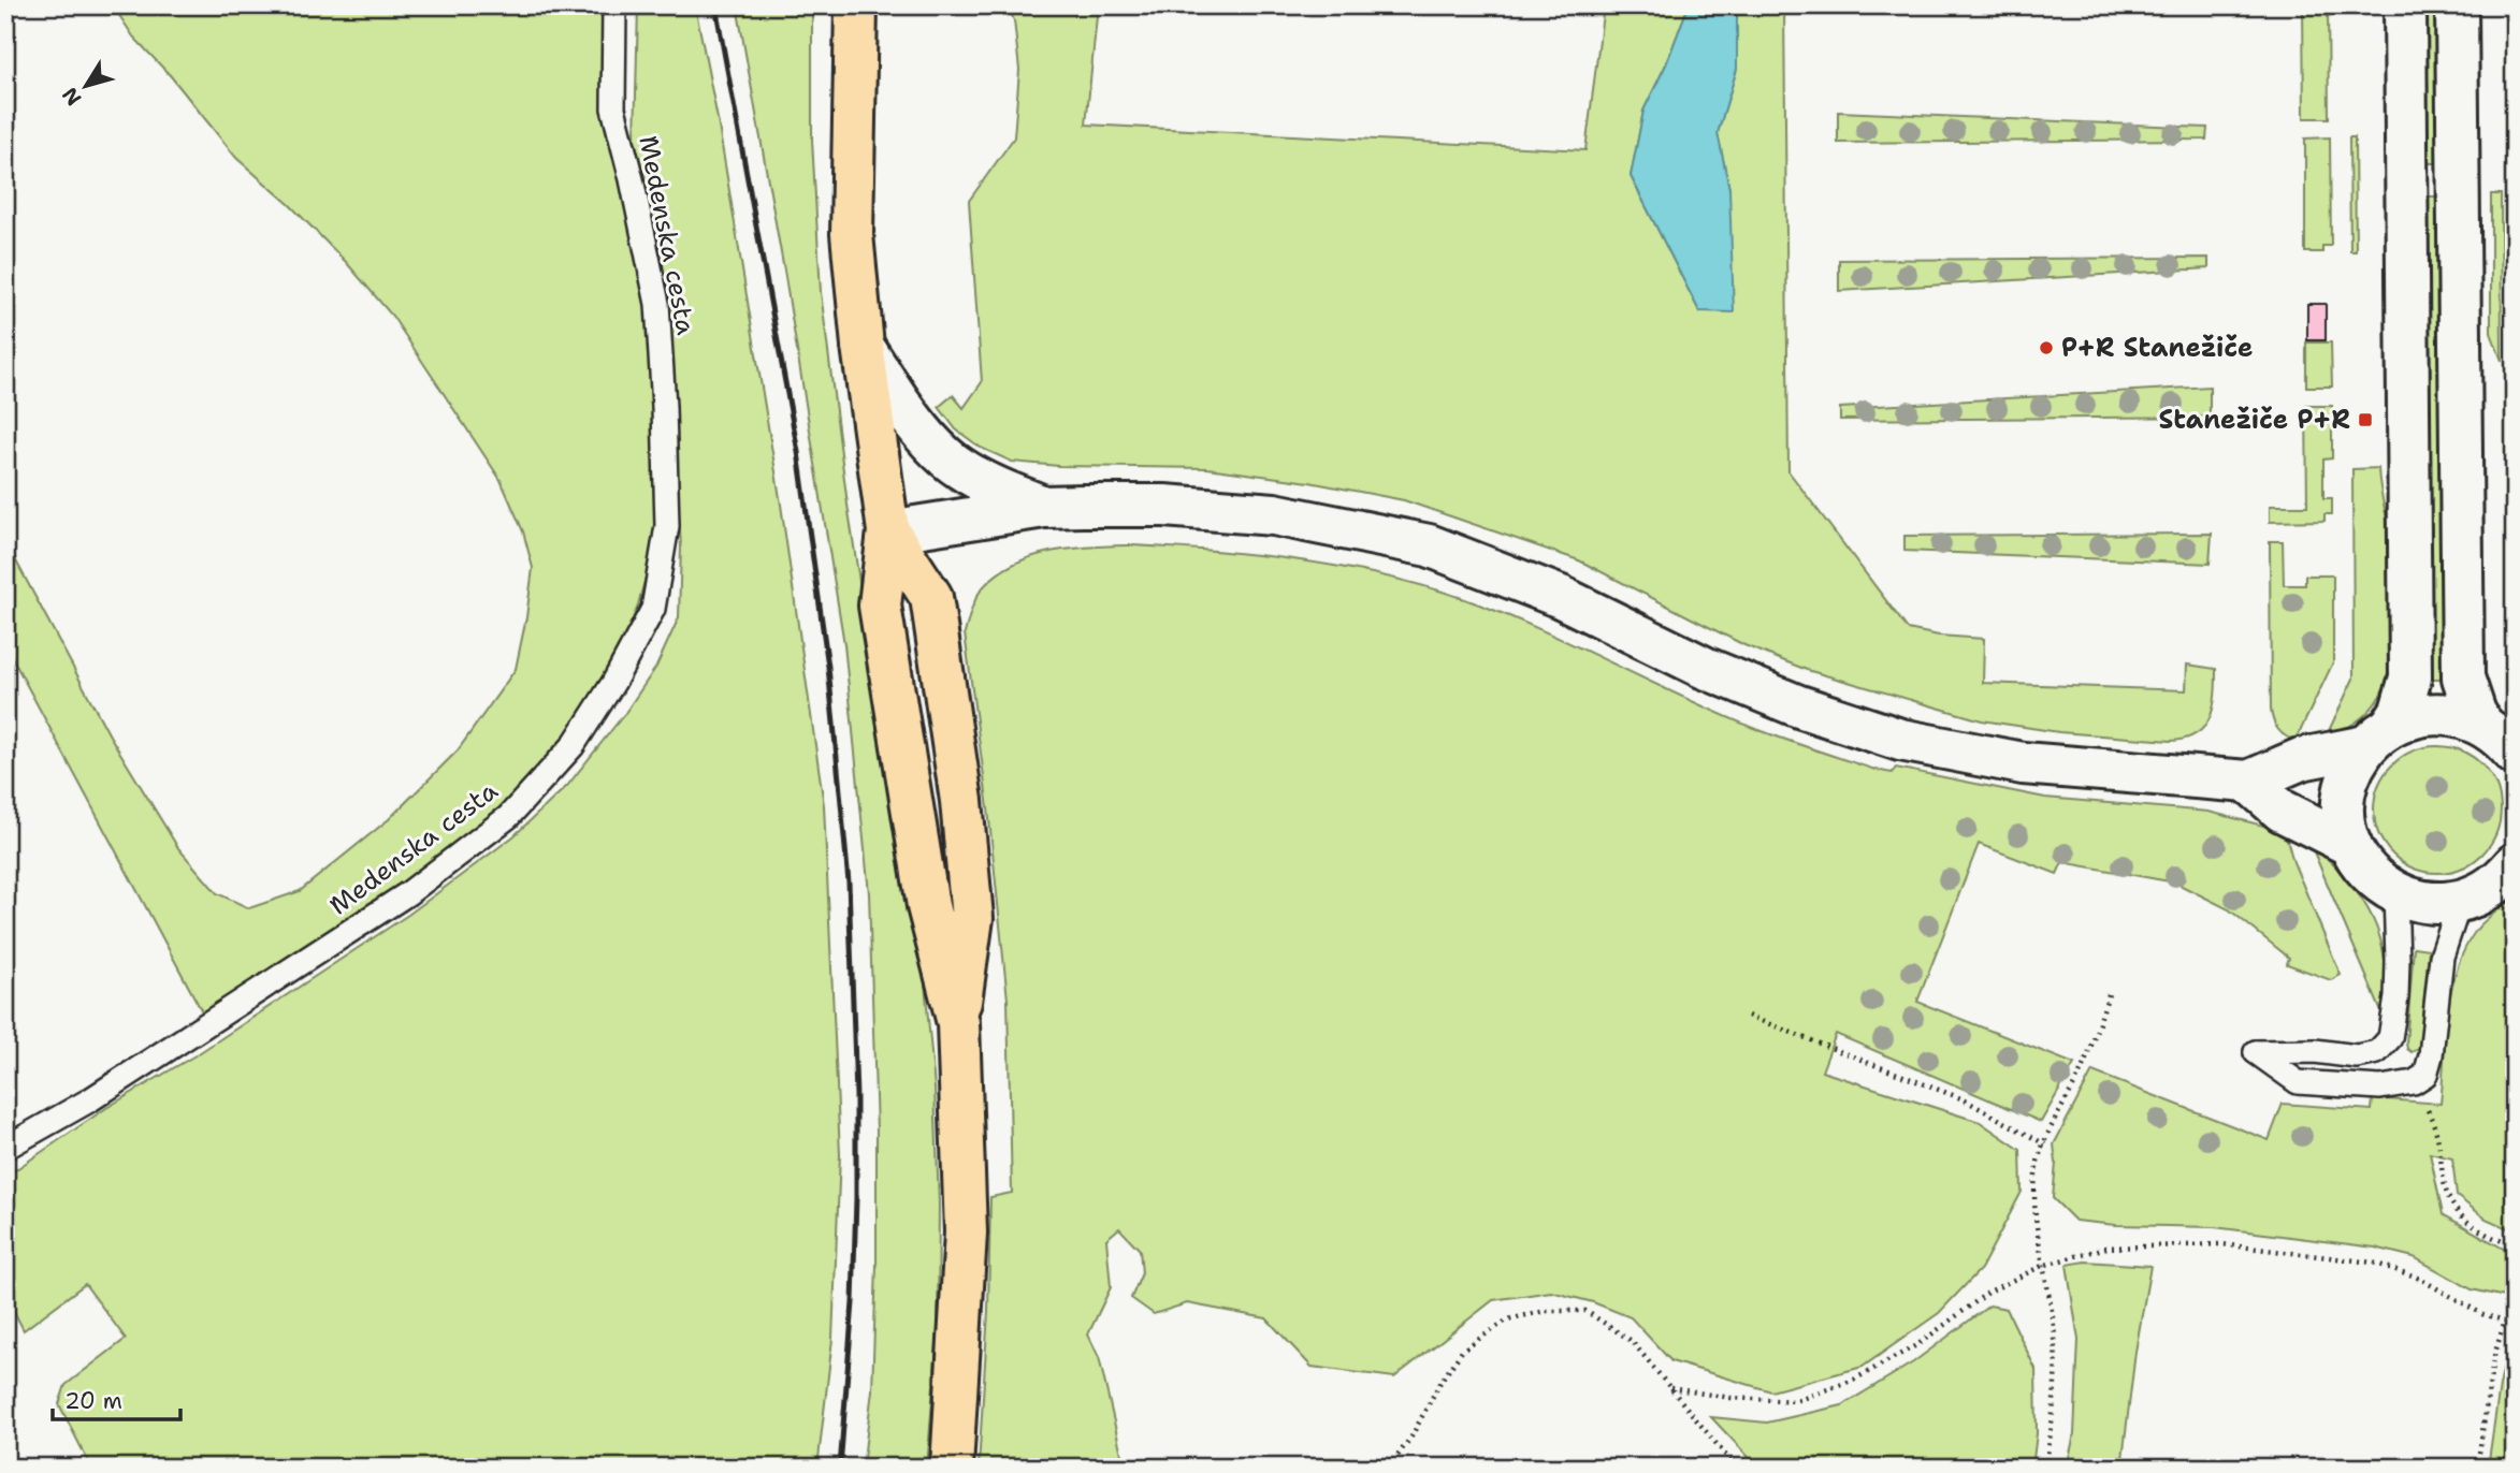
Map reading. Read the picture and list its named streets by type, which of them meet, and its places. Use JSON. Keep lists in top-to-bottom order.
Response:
{
  "streets": {
    "lane": ["Medenska cesta"]
  },
  "places": {
    "other": ["P+R Stanežiče"],
    "transit": ["Stanežiče P+R"]
  },
  "scale_bar": "20 m",
  "north": "bottom left"
}
